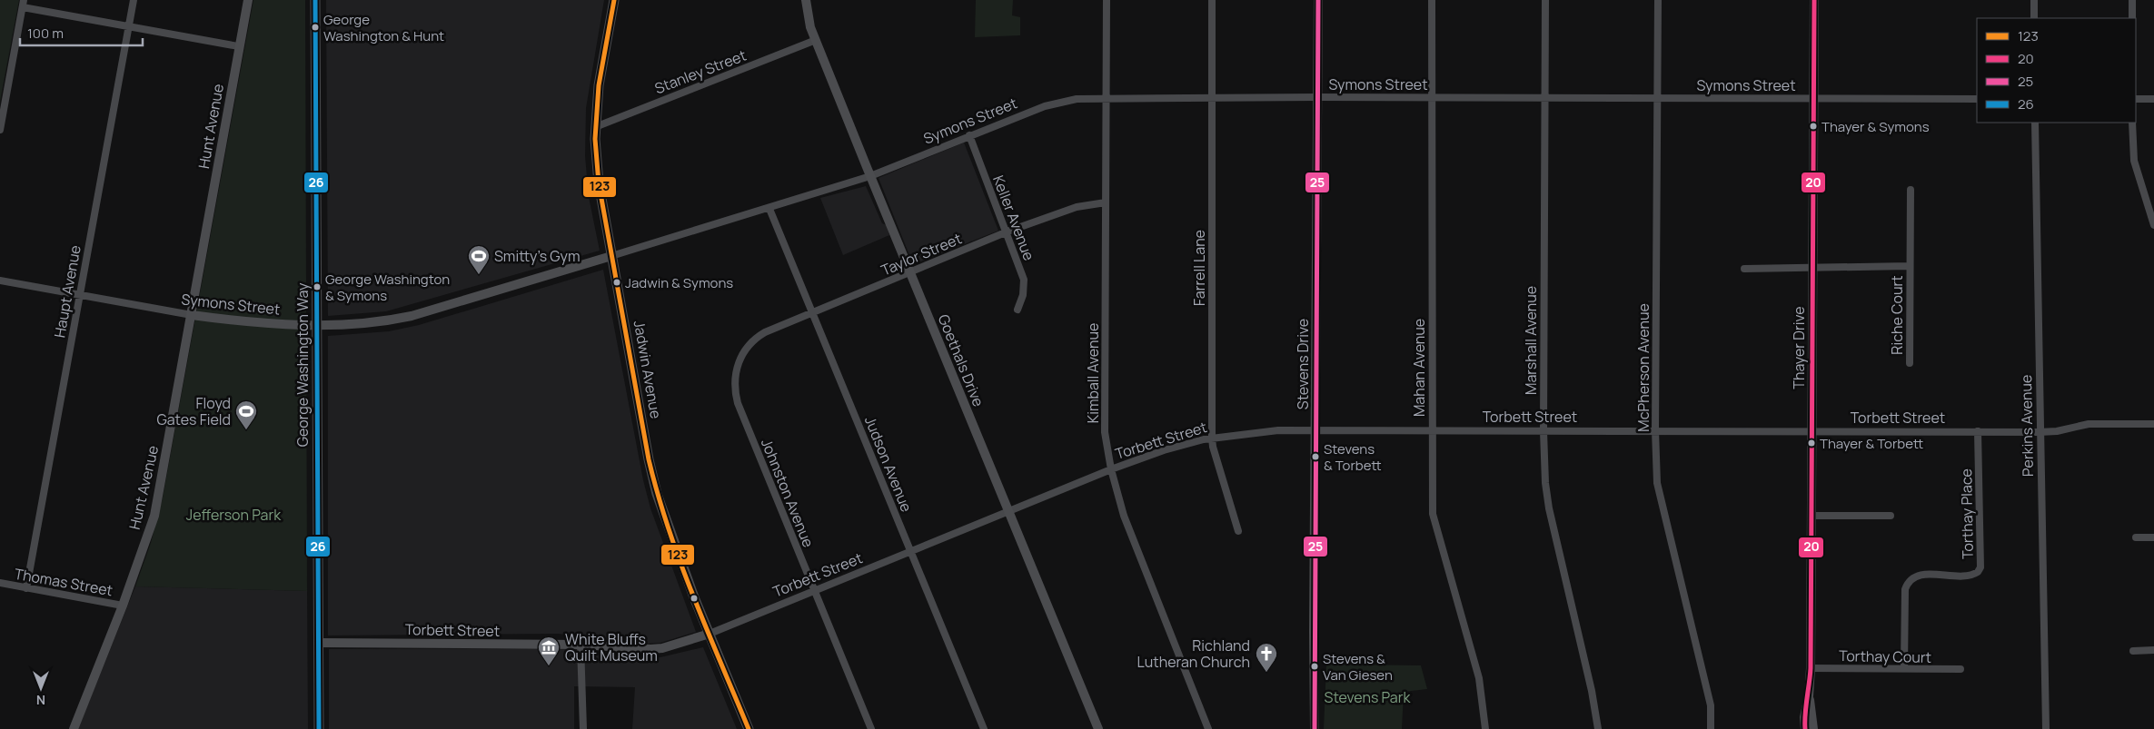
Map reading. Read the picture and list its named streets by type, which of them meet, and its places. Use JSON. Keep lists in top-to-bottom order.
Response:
{
  "streets": {
    "main road": ["George Washington Way", "Jadwin Avenue"],
    "street": [
      "Stanley Street",
      "Symons Street",
      "Hunt Avenue",
      "Keller Avenue",
      "Taylor Street",
      "Farrell Lane",
      "Haupt Avenue",
      "Riche Court",
      "Marshall Avenue",
      "Thayer Drive",
      "Goethals Drive",
      "Stevens Drive",
      "Mahan Avenue",
      "McPherson Avenue",
      "Kimball Avenue",
      "Torbett Street",
      "Perkins Avenue",
      "Judson Avenue",
      "Johnston Avenue",
      "Torthay Place",
      "Thomas Street",
      "Torthay Court"
    ]
  },
  "crossings": [
    ["Stanley Street", "Goethals Drive"],
    ["Stanley Street", "Jadwin Avenue"],
    ["Symons Street", "Hunt Avenue"],
    ["Symons Street", "Keller Avenue"],
    ["Symons Street", "Farrell Lane"],
    ["Symons Street", "Haupt Avenue"],
    ["Symons Street", "Marshall Avenue"],
    ["Symons Street", "Thayer Drive"],
    ["Symons Street", "Goethals Drive"],
    ["Symons Street", "Stevens Drive"],
    ["Symons Street", "George Washington Way"],
    ["Symons Street", "Mahan Avenue"],
    ["Symons Street", "McPherson Avenue"],
    ["Symons Street", "Jadwin Avenue"],
    ["Symons Street", "Kimball Avenue"],
    ["Symons Street", "Judson Avenue"],
    ["Hunt Avenue", "Thomas Street"],
    ["Keller Avenue", "Taylor Street"],
    ["Taylor Street", "Goethals Drive"],
    ["Taylor Street", "Kimball Avenue"],
    ["Taylor Street", "Judson Avenue"],
    ["Taylor Street", "Johnston Avenue"],
    ["Farrell Lane", "Torbett Street"],
    ["Haupt Avenue", "Thomas Street"],
    ["Riche Court", "Thayer Drive"],
    ["Marshall Avenue", "Torbett Street"],
    ["Thayer Drive", "Torbett Street"],
    ["Thayer Drive", "Torthay Court"],
    ["Goethals Drive", "Torbett Street"],
    ["Stevens Drive", "Torbett Street"],
    ["George Washington Way", "Torbett Street"],
    ["Mahan Avenue", "Torbett Street"],
    ["McPherson Avenue", "Torbett Street"],
    ["Jadwin Avenue", "Torbett Street"],
    ["Kimball Avenue", "Torbett Street"],
    ["Torbett Street", "Perkins Avenue"],
    ["Torbett Street", "Judson Avenue"],
    ["Torbett Street", "Johnston Avenue"],
    ["Torbett Street", "Torthay Place"],
    ["Torthay Place", "Torthay Court"]
  ],
  "parks": ["Jefferson Park", "Stevens Park"],
  "places": {
    "other": [
      "George Washington & Hunt",
      "Thayer & Symons",
      "Jadwin & Symons",
      "George Washington & Symons",
      "Thayer & Torbett",
      "Stevens & Torbett",
      "Stevens & Van Giesen"
    ],
    "sports": ["Smitty's Gym", "Floyd Gates Field"],
    "museum": ["White Bluffs Quilt Museum"],
    "church": ["Richland Lutheran Church"]
  },
  "lines": [
    "transit line 123",
    "transit line 20",
    "transit line 25",
    "transit line 26"
  ],
  "legend": [
    "123",
    "20",
    "25",
    "26"
  ],
  "scale_bar": "100 m",
  "north": "bottom"
}
